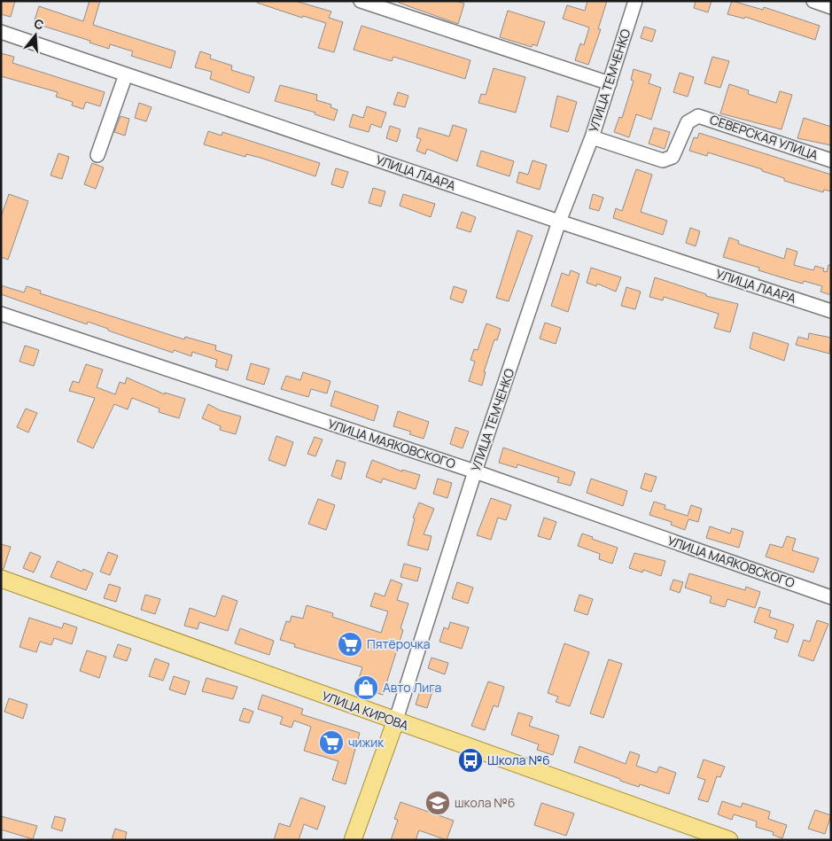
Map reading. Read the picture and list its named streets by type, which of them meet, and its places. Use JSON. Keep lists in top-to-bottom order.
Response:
{
  "streets": {
    "main road": ["УЛИЦА ТЕМЧЕНКО", "УЛИЦА КИРОВА"],
    "street": ["СЕВЕРСКАЯ УЛИЦА", "УЛИЦА ЛААРА", "УЛИЦА МАЯКОВСКОГО"]
  },
  "crossings": [
    ["УЛИЦА ТЕМЧЕНКО", "СЕВЕРСКАЯ УЛИЦА"],
    ["УЛИЦА ТЕМЧЕНКО", "УЛИЦА ЛААРА"],
    ["УЛИЦА ТЕМЧЕНКО", "УЛИЦА МАЯКОВСКОГО"],
    ["УЛИЦА ТЕМЧЕНКО", "УЛИЦА КИРОВА"]
  ],
  "places": {
    "supermarket": ["Пятёрочка", "чижик"],
    "shop": ["Авто Лига"],
    "bus stop": ["Школа №6"],
    "school or university": ["школа №6"]
  },
  "north": "top"
}
